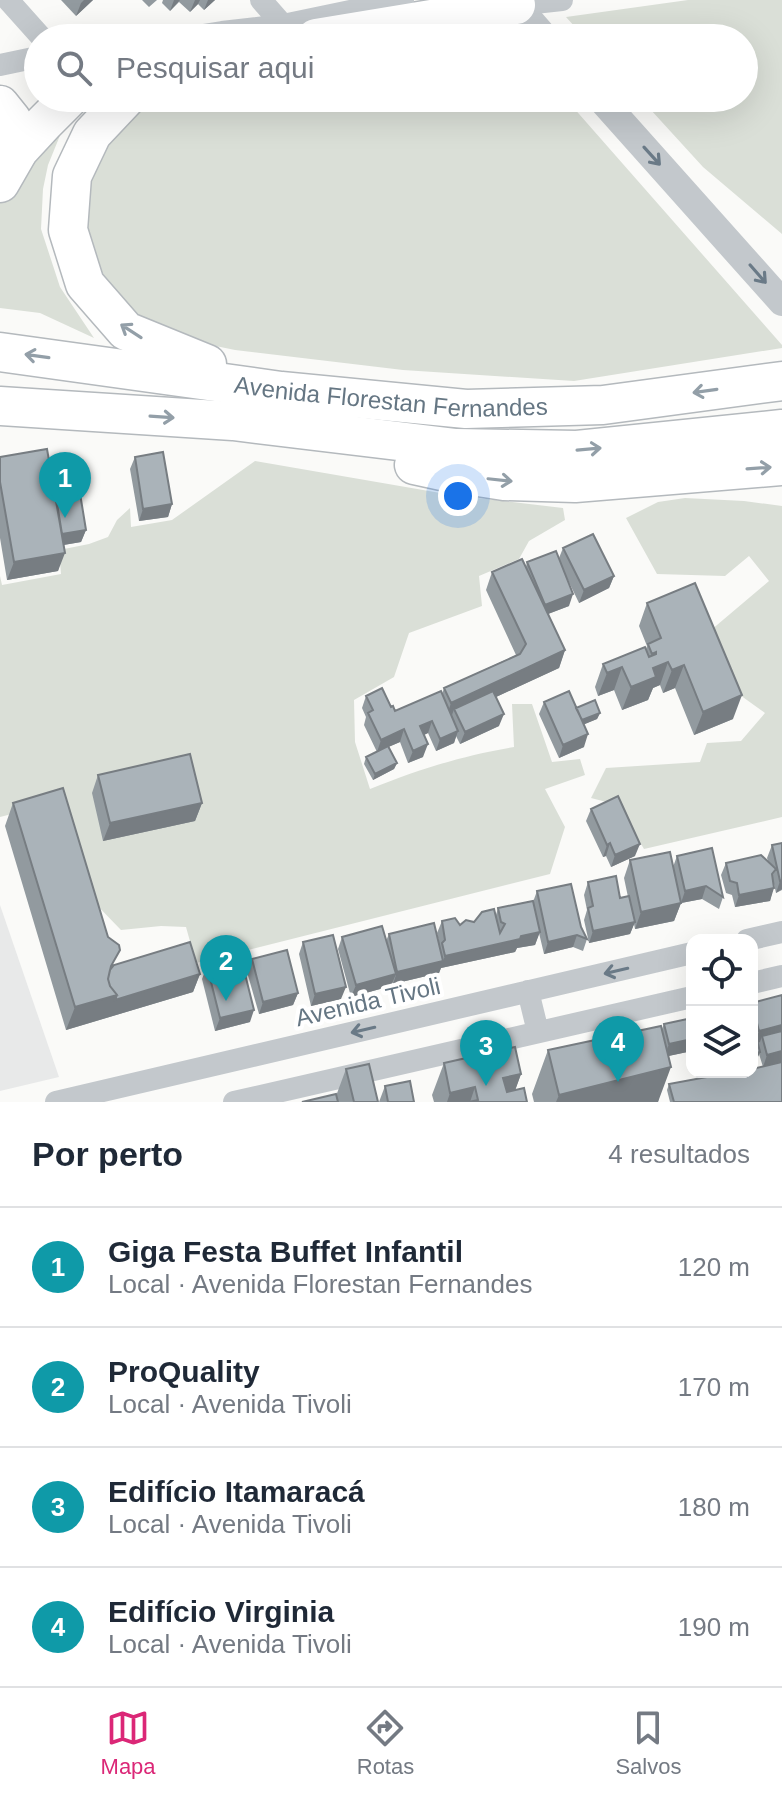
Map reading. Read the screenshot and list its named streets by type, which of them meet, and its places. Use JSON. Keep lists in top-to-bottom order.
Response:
{
  "streets": {
    "highway": ["Avenida Florestan Fernandes"],
    "street": ["Avenida Tivoli"]
  },
  "page": {
    "search": "Pesquisar aqui",
    "pins": [
      "1",
      "2",
      "4",
      "3"
    ],
    "heading": ["Por perto", "4 resultados"],
    "list": [
      {
        "mark": "1",
        "name": "Giga Festa Buffet Infantil",
        "note": "Local · Avenida Florestan Fernandes",
        "value": "120 m"
      },
      {
        "mark": "2",
        "name": "ProQuality",
        "note": "Local · Avenida Tivoli",
        "value": "170 m"
      },
      {
        "mark": "3",
        "name": "Edifício Itamaracá",
        "note": "Local · Avenida Tivoli",
        "value": "180 m"
      },
      {
        "mark": "4",
        "name": "Edifício Virginia",
        "note": "Local · Avenida Tivoli",
        "value": "190 m"
      }
    ],
    "nav": ["Mapa", "Rotas", "Salvos"]
  }
}
